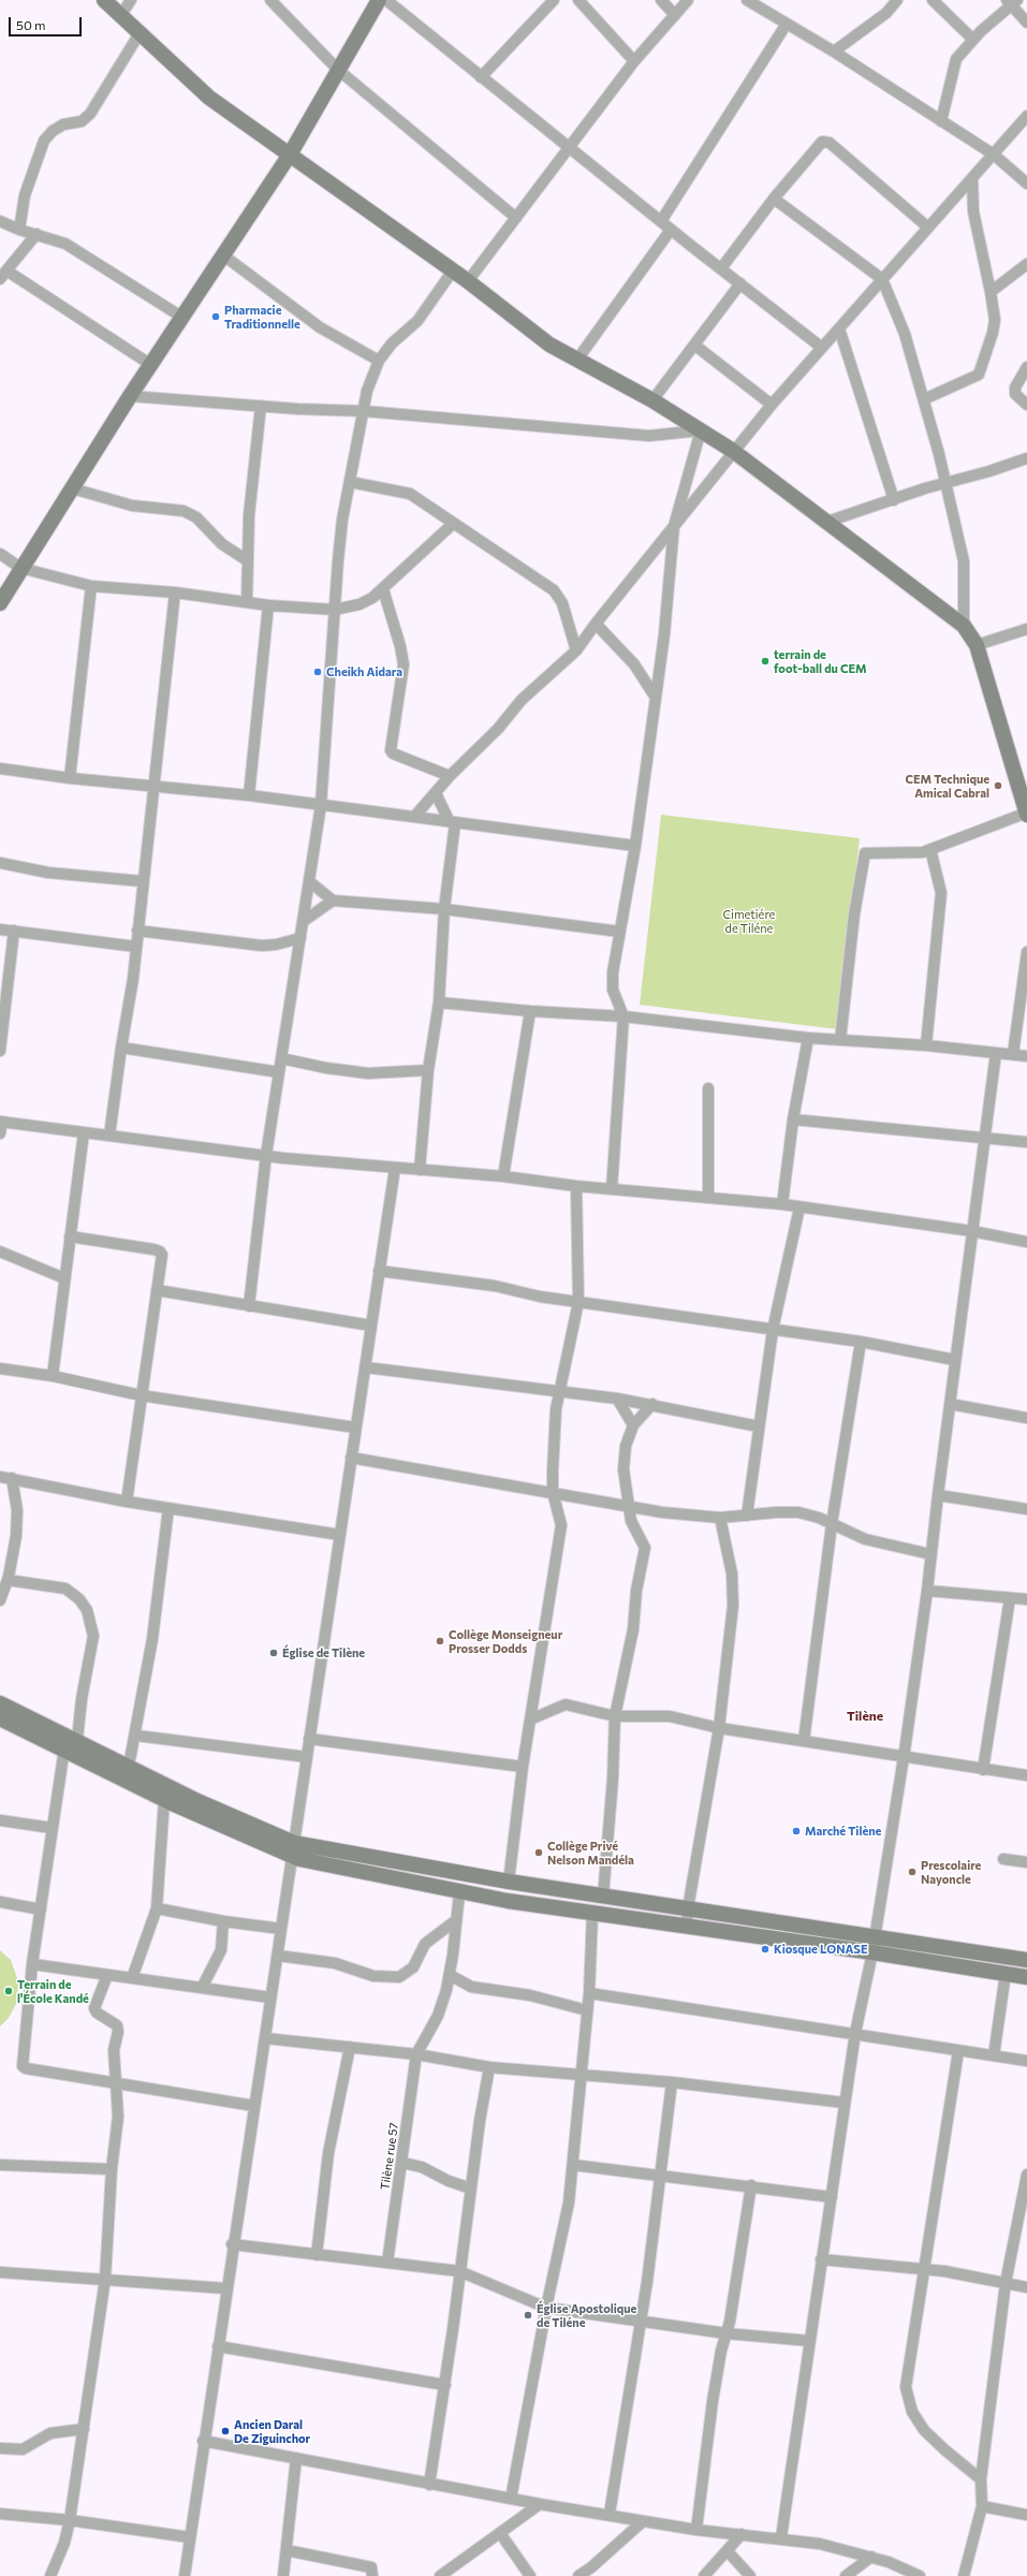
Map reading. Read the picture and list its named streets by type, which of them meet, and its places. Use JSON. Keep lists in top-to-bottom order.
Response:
{
  "streets": {
    "street": ["Tilène rue 57"]
  },
  "districts": ["Tilène"],
  "parks": ["Cimetiére de Tiléne"],
  "places": [
    "Pharmacie Traditionnelle",
    "terrain de foot-ball du CEM",
    "Cheikh Aidara",
    "CEM Technique Amical Cabral",
    "Collège Monseigneur Prosser Dodds",
    "Église de Tilène",
    "Marché Tilène",
    "Collège Privé Nelson Mandéla",
    "Prescolaire Nayoncle",
    "Kiosque LONASE",
    "Terrain de l'École Kandé",
    "Église Apostolique de Tiléne",
    "Ancien Daral De Ziguinchor"
  ],
  "scale_bar": "50 m"
}
